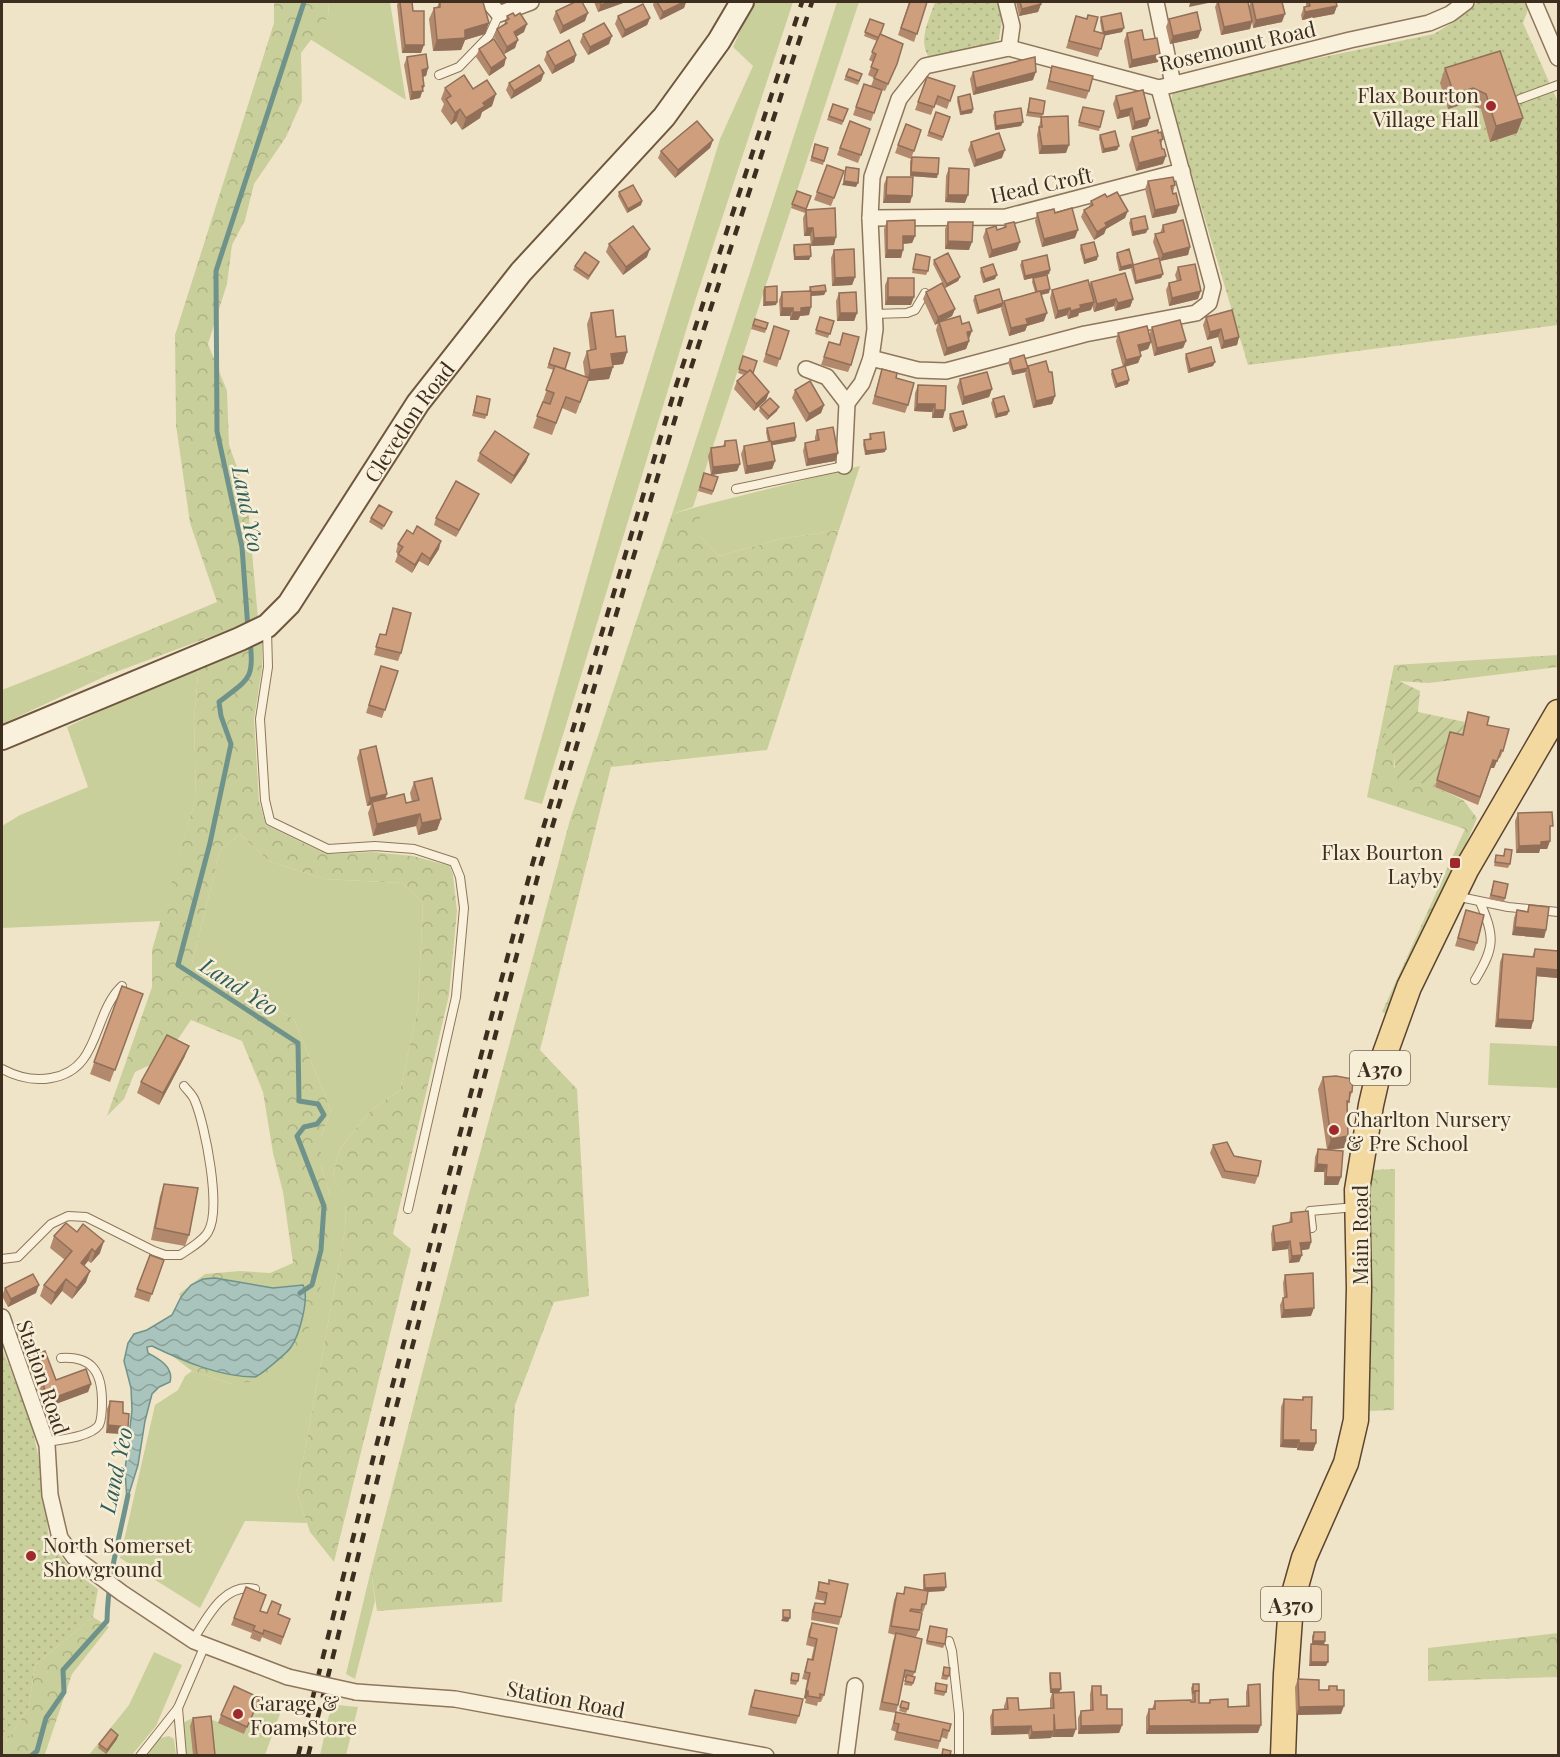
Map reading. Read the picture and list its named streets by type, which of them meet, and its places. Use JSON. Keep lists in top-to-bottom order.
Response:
{
  "streets": {
    "main road": ["Clevedon Road", "A370", "Main Road"],
    "street": ["Rosemount Road", "Head Croft", "Station Road"]
  },
  "crossings": [
    ["Rosemount Road", "Head Croft"]
  ],
  "water": ["Land Yeo"],
  "places": {
    "other": [
      "Flax Bourton Village Hall",
      "Charlton Nursery & Pre School",
      "North Somerset Showground",
      "Garage & Foam Store"
    ],
    "transit": ["Flax Bourton Layby"]
  }
}
